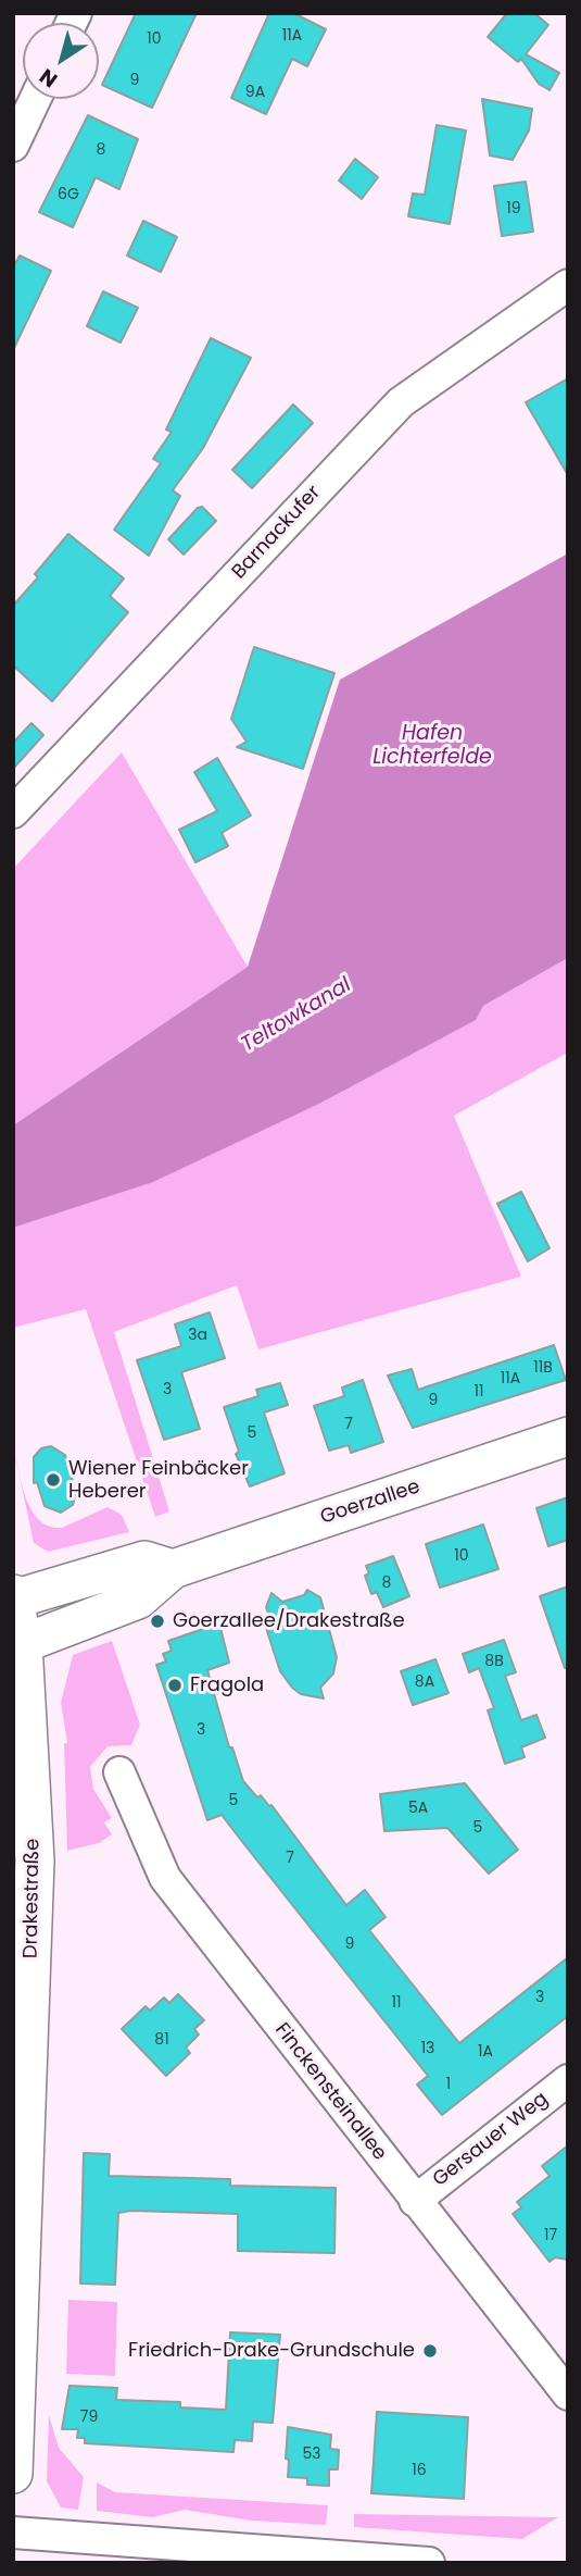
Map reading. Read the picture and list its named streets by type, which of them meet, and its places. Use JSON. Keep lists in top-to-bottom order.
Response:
{
  "streets": {
    "main road": ["Goerzallee", "Drakestraße"],
    "street": ["Barnackufer", "Finckensteinallee", "Gersauer Weg"]
  },
  "crossings": [
    ["Goerzallee", "Drakestraße"],
    ["Finckensteinallee", "Gersauer Weg"]
  ],
  "water": ["Hafen Lichterfelde", "Teltowkanal"],
  "places": [
    "Wiener Feinbäcker Heberer",
    "Goerzallee/Drakestraße",
    "Fragola",
    "Friedrich-Drake-Grundschule"
  ],
  "house_numbers": [
    "11A",
    "10",
    "9",
    "9A",
    "8",
    "6G",
    "19",
    "3a",
    "11B",
    "11A",
    "3",
    "11",
    "9",
    "7",
    "5",
    "10",
    "8",
    "8B",
    "8A",
    "3",
    "5",
    "5A",
    "5",
    "7",
    "9",
    "3",
    "11",
    "81",
    "13",
    "1A",
    "1",
    "17",
    "79",
    "53",
    "16"
  ],
  "north": "bottom left"
}
